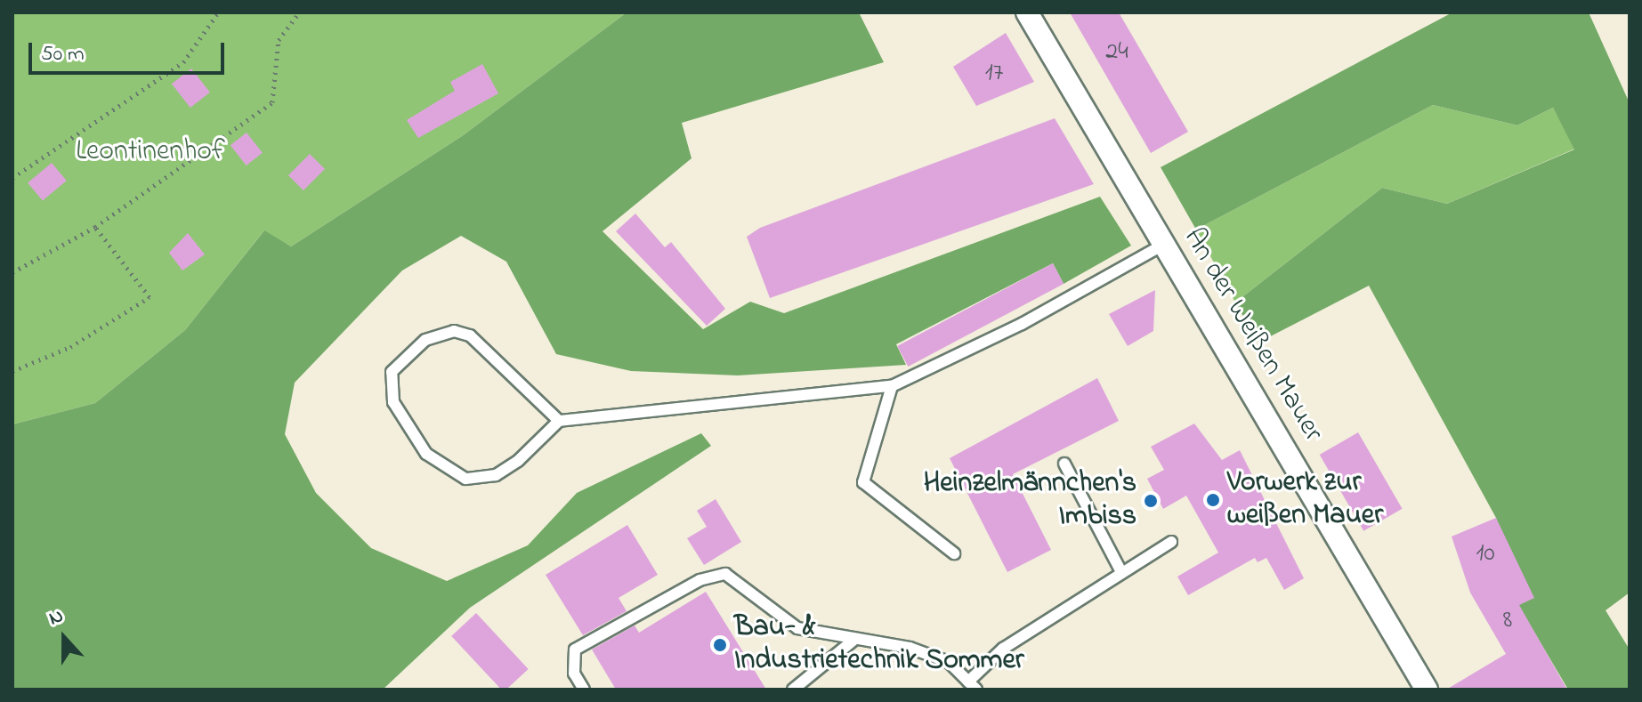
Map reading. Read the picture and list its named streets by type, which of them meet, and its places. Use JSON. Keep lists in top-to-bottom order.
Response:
{
  "streets": {
    "street": ["An der Weißen Mauer"]
  },
  "parks": ["Leontinenhof"],
  "places": ["Vorwerk zur weißen Mauer", "Heinzelmännchen's Imbiss", "Bau- & Industrietechnik Sommer"],
  "house_numbers": [
    "24",
    "17",
    "10",
    "8"
  ],
  "scale_bar": "50 m",
  "north": "top"
}
